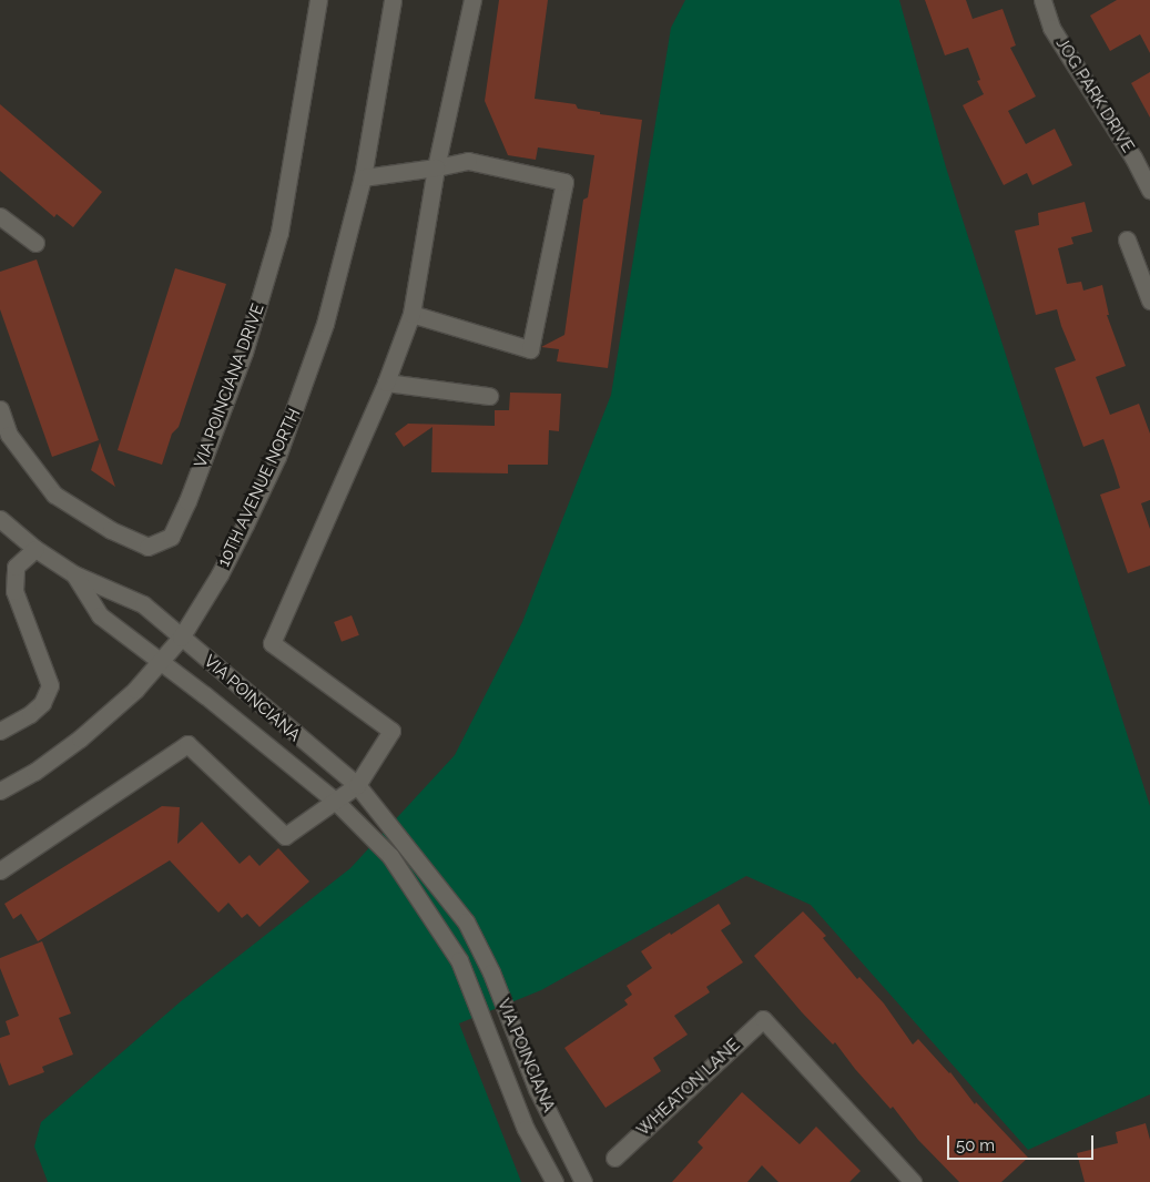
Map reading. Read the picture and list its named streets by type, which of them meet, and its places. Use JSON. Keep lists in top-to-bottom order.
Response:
{
  "streets": {
    "street": [
      "JOG PARK DRIVE",
      "VIA POINCIANA DRIVE",
      "10TH AVENUE NORTH",
      "VIA POINCIANA",
      "WHEATON LANE"
    ]
  },
  "crossings": [
    ["10TH AVENUE NORTH", "VIA POINCIANA"]
  ],
  "scale_bar": "50 m"
}
